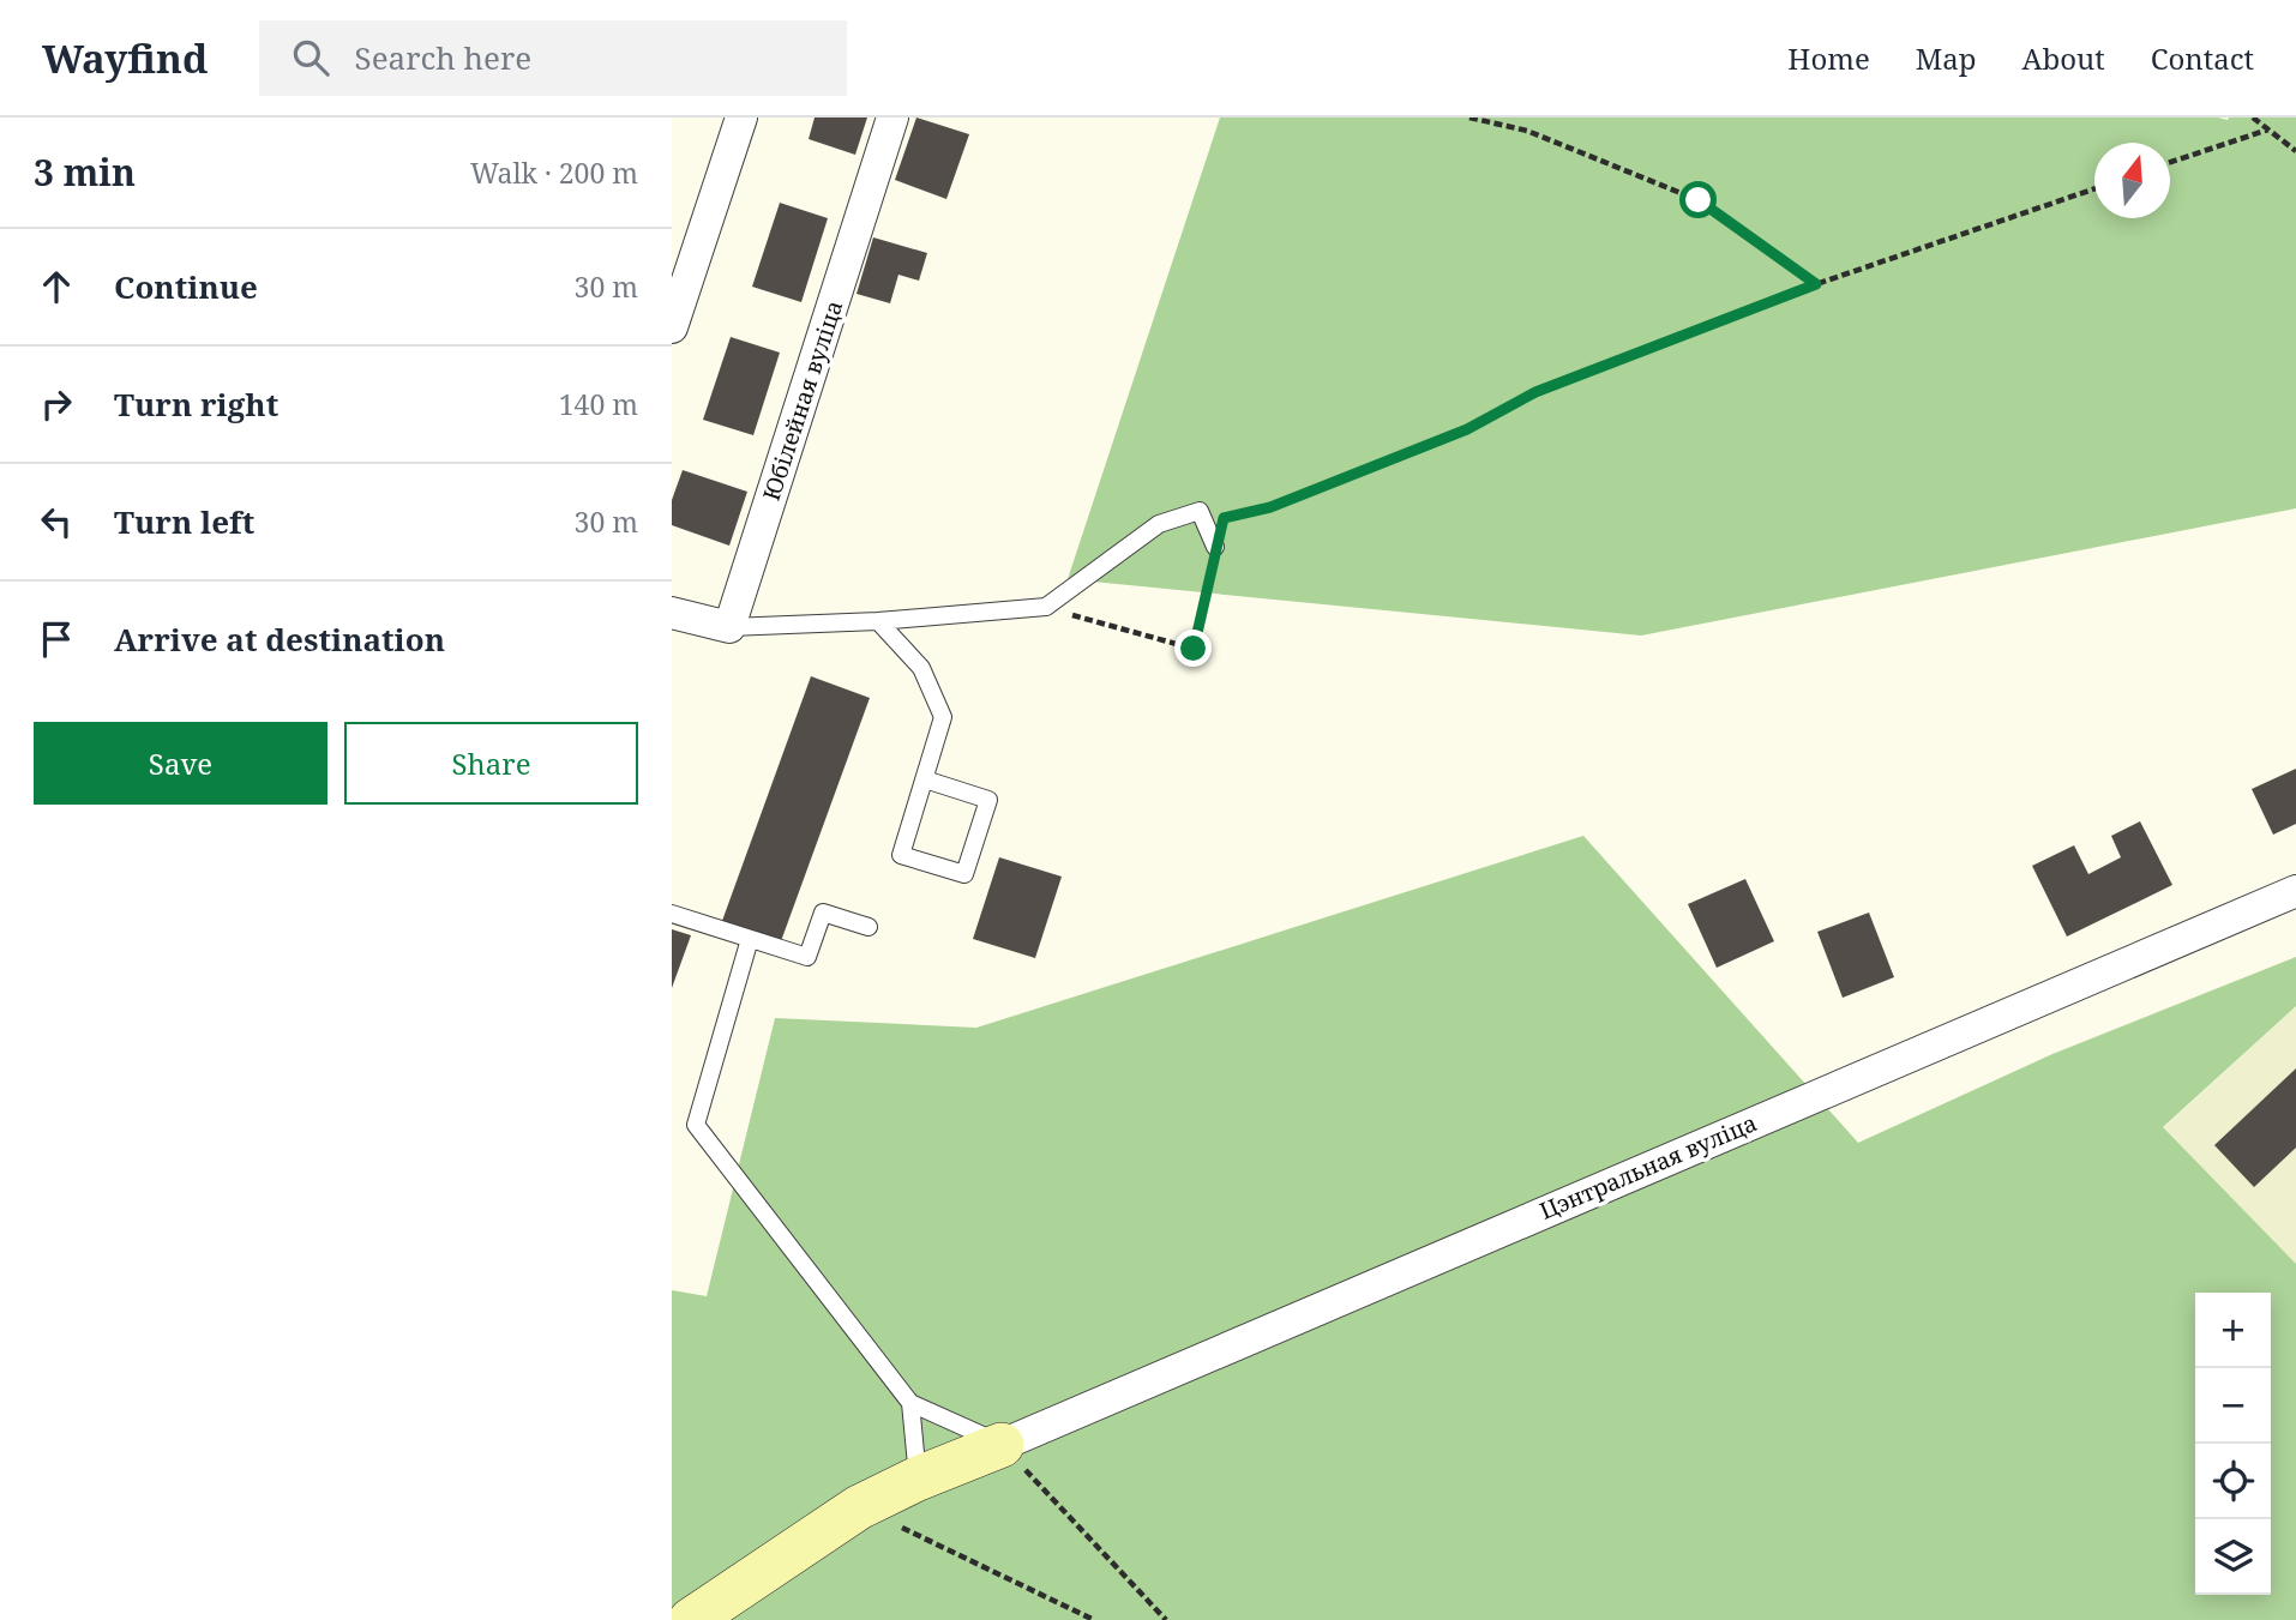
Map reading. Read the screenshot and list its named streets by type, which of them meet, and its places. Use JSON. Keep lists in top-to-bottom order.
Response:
{
  "streets": {
    "street": ["Юбілейная вуліца", "Цэнтральная вуліца"]
  },
  "north": "top",
  "page": {
    "header": "Wayfind",
    "search": "Search here",
    "nav": [
      "Home",
      "Map",
      "About",
      "Contact"
    ],
    "heading": ["3 min", "Walk · 200 m"],
    "list": [
      ["Continue", "30 m"],
      ["Turn right", "140 m"],
      ["Turn left", "30 m"],
      "Arrive at destination"
    ],
    "buttons": ["Save", "Share"],
    "map_buttons": ["+", "−"]
  }
}
